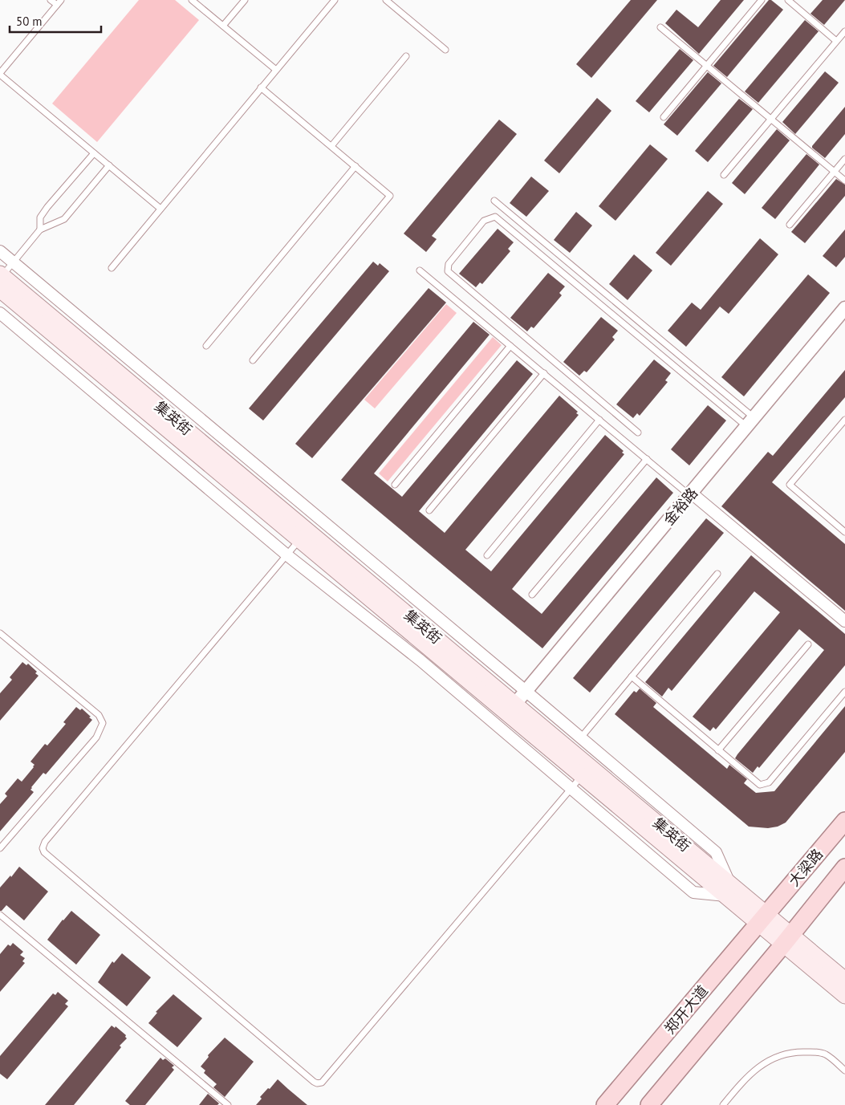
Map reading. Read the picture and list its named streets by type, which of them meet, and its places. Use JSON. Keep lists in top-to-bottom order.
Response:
{
  "streets": {
    "main road": ["集英街", "大梁路", "郑开大道"],
    "street": ["金裕路"]
  },
  "crossings": [
    ["集英街", "金裕路"],
    ["集英街", "大梁路"],
    ["集英街", "郑开大道"],
    ["大梁路", "郑开大道"]
  ],
  "scale_bar": "50 m"
}
